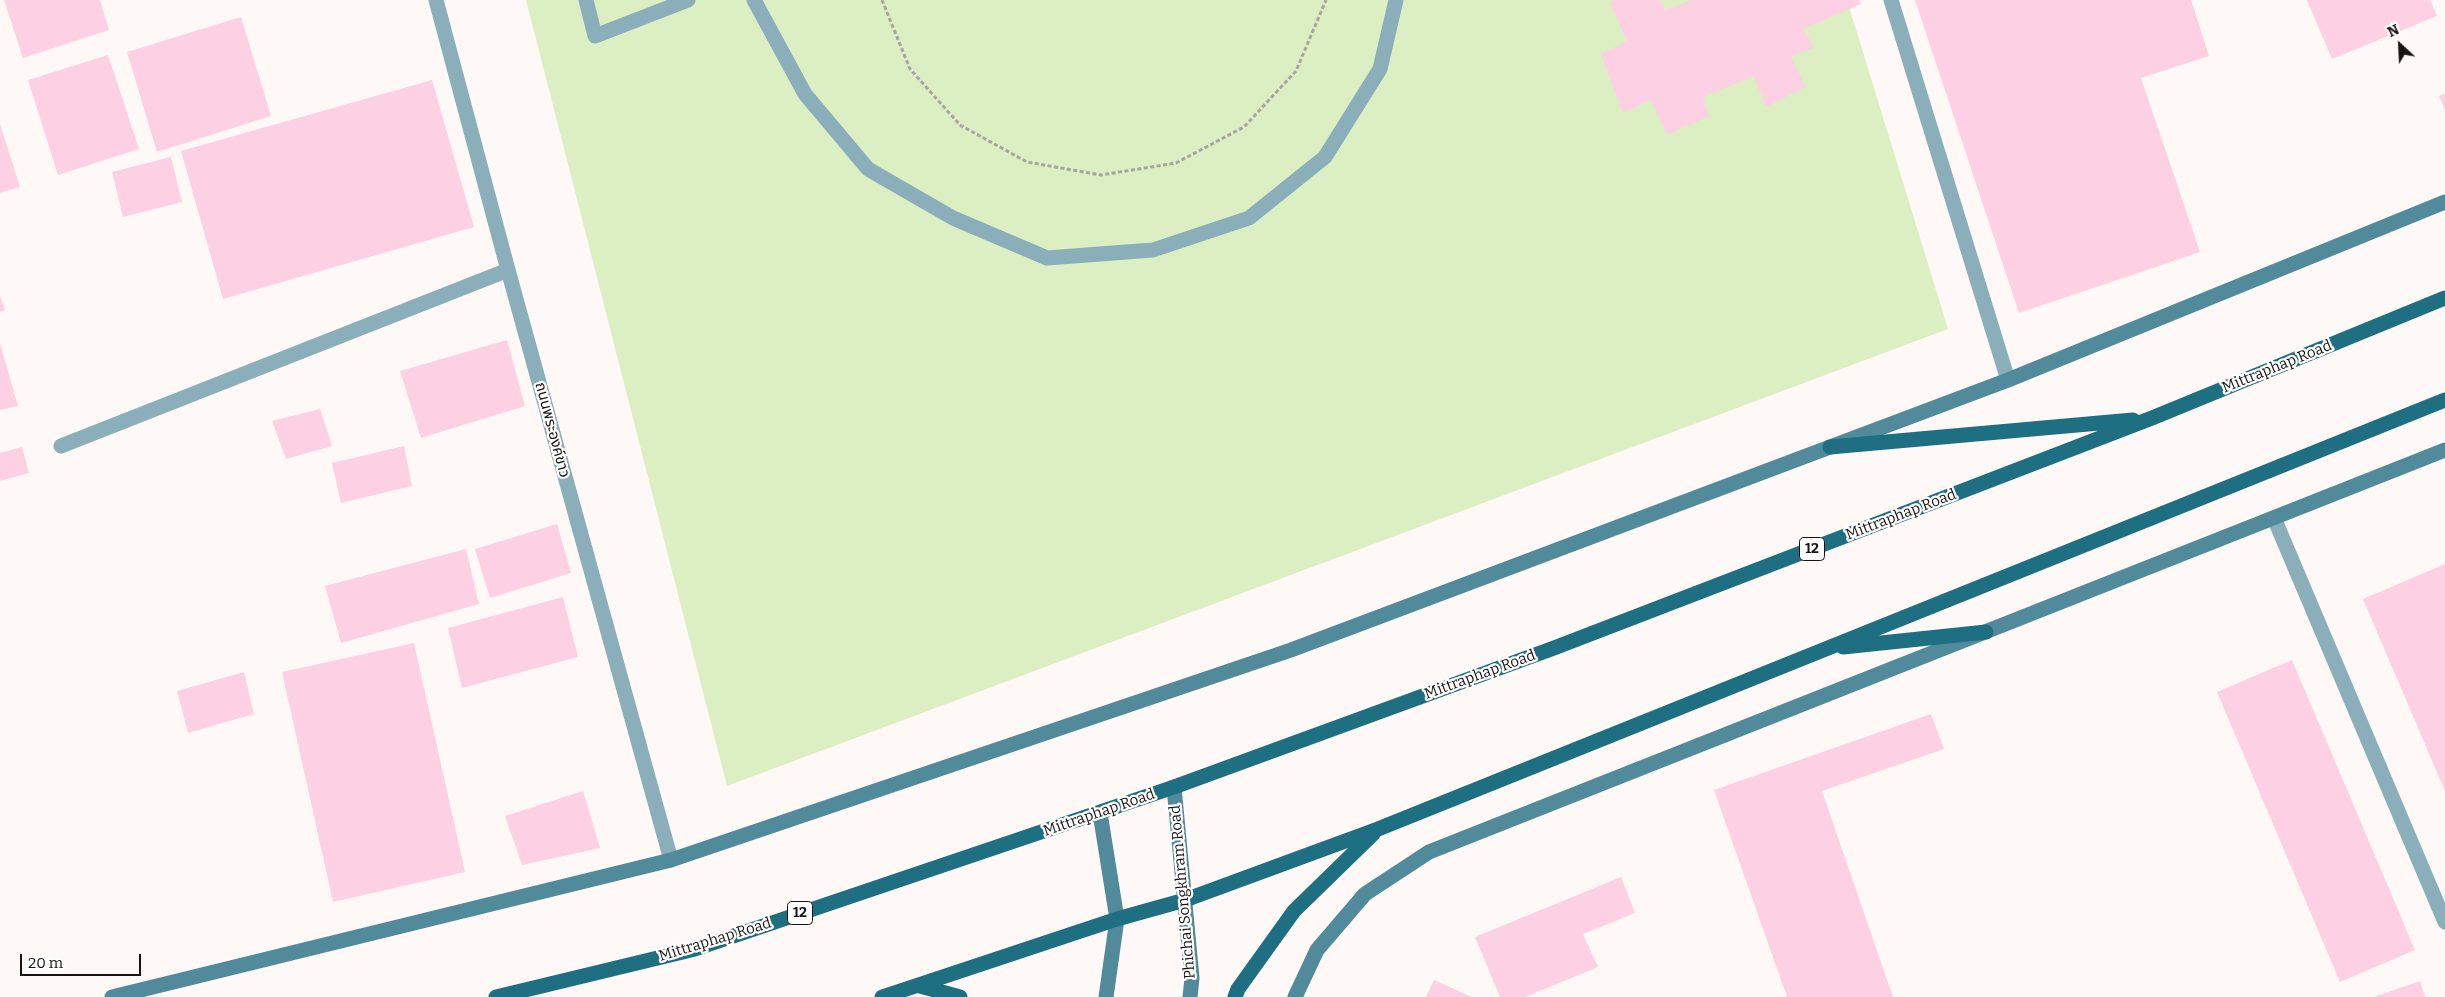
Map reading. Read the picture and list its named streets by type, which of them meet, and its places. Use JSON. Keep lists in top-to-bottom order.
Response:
{
  "streets": {
    "main road": ["Mittraphap Road", "12", "Phichai Songkhram Road"],
    "street": ["ถนนพระองค์ขาว"]
  },
  "crossings": [
    ["Mittraphap Road", "Phichai Songkhram Road"]
  ],
  "scale_bar": "20 m",
  "north": "top left"
}
